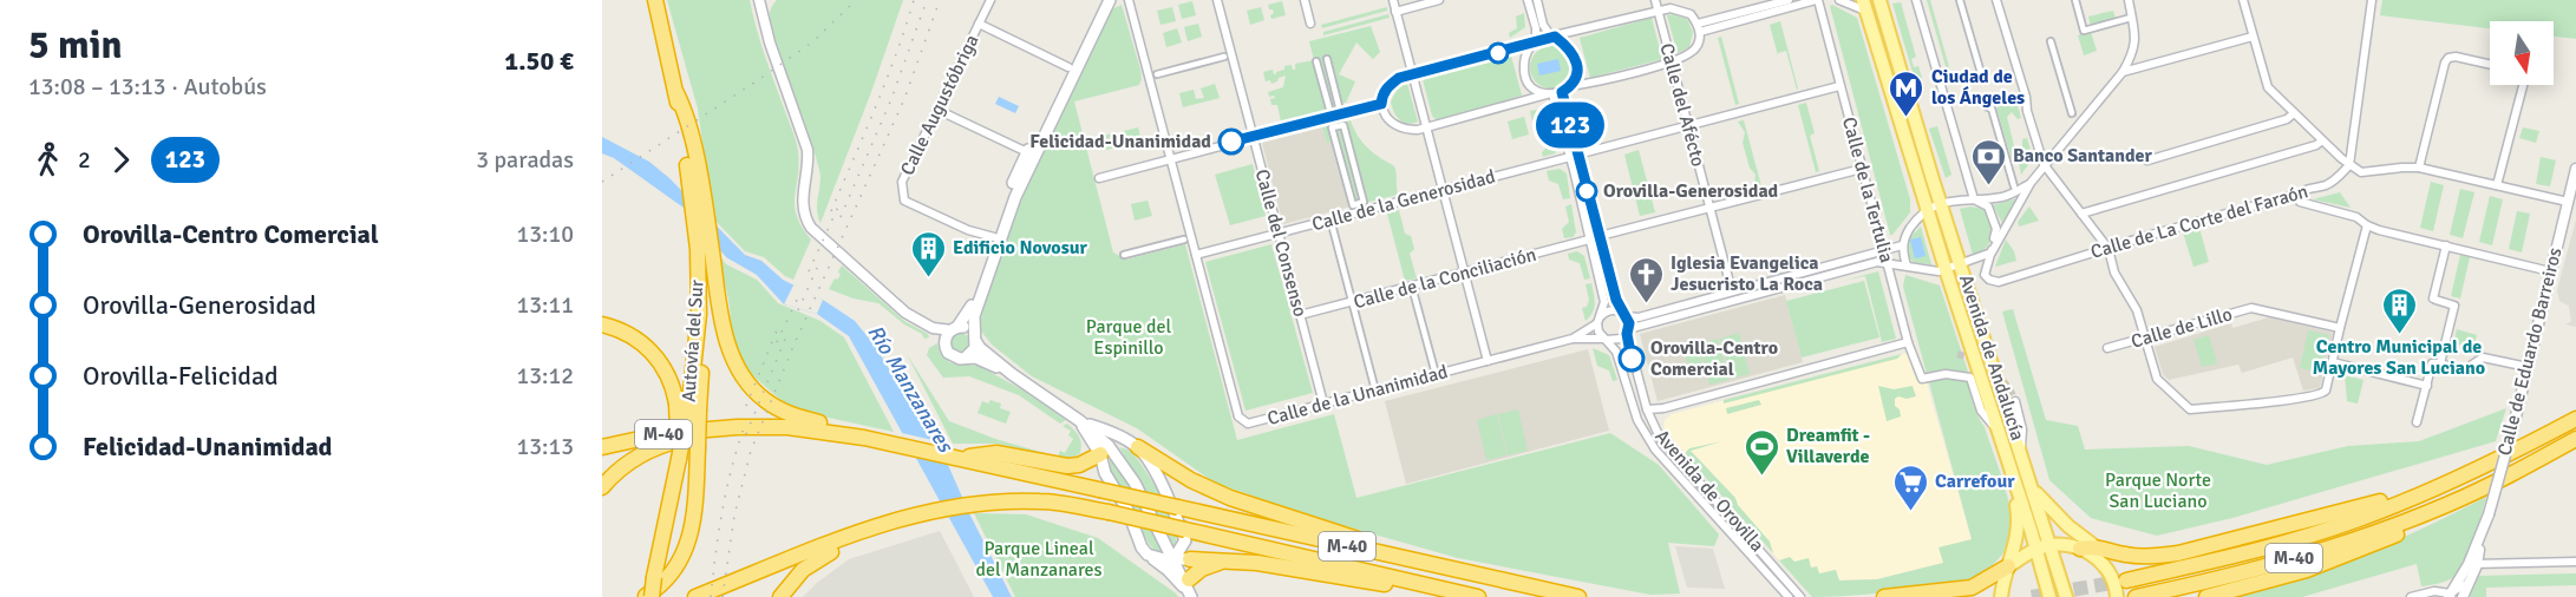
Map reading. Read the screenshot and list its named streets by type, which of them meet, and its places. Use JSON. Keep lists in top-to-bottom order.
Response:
{
  "streets": {
    "highway": ["Autovía del Sur", "M-40"],
    "main road": ["Avenida de Andalucía"],
    "street": [
      "Calle Augustóbriga",
      "Calle del Afécto",
      "Calle de la Tertulia",
      "Calle de la Generosidad",
      "Calle de La Corte del Faraón",
      "Calle del Consenso",
      "Calle de la Conciliación",
      "Calle de Lillo",
      "Calle de Eduardo Barreiros",
      "Calle de la Unanimidad",
      "Avenida de Orovilla"
    ]
  },
  "crossings": [
    ["Calle del Afécto", "Calle de la Generosidad"],
    ["Calle de la Tertulia", "Calle de la Generosidad"],
    ["Calle de la Tertulia", "Avenida de Andalucía"],
    ["Calle de la Generosidad", "Calle del Consenso"],
    ["Calle de la Generosidad", "Calle de la Unanimidad"],
    ["Calle del Consenso", "Calle de la Conciliación"],
    ["Calle del Consenso", "Calle de la Unanimidad"],
    ["Calle de la Unanimidad", "Avenida de Orovilla"]
  ],
  "water": ["Río Manzanares"],
  "parks": ["Parque del Espinillo", "Parque Norte San Luciano", "Parque Lineal del Manzanares"],
  "places": {
    "metro station": ["Ciudad de los Ángeles"],
    "other": ["Felicidad-Unanimidad", "Orovilla-Generosidad", "Orovilla-Centro Comercial"],
    "bank": ["Banco Santander"],
    "building": ["Edificio Novosur", "Centro Municipal de Mayores San Luciano"],
    "church": ["Iglesia Evangelica Jesucristo La Roca"],
    "sports": ["Dreamfit - Villaverde"],
    "supermarket": ["Carrefour"]
  },
  "lines": ["bus line 123"],
  "north": "bottom",
  "page": {
    "heading": ["5 min", "13:08 – 13:13 · Autobús", "1.50 €"],
    "on_map": "123",
    "legs": ["2", "123", "3 paradas"],
    "list": [
      {
        "name": "Orovilla-Centro Comercial",
        "value": "13:10"
      },
      {
        "name": "Orovilla-Generosidad",
        "value": "13:11"
      },
      {
        "name": "Orovilla-Felicidad",
        "value": "13:12"
      },
      {
        "name": "Felicidad-Unanimidad",
        "value": "13:13"
      }
    ]
  }
}
